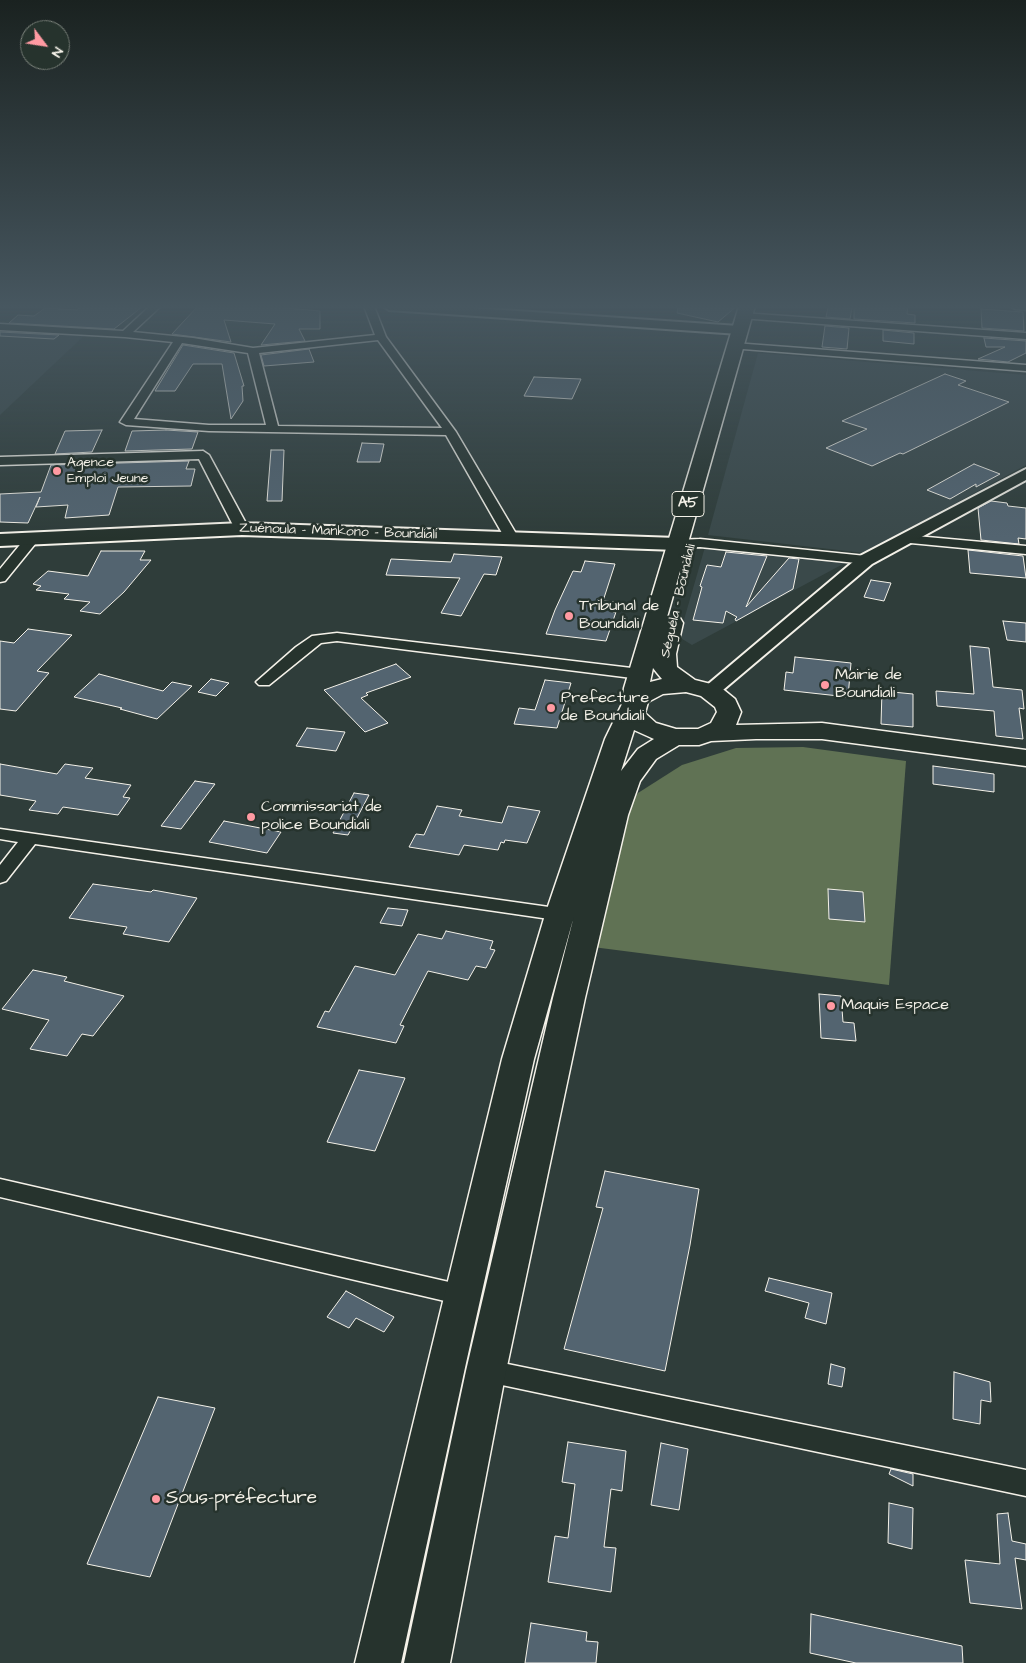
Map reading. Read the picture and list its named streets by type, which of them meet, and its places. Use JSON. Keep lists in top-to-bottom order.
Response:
{
  "streets": {
    "main road": ["A5", "Zuénoula - Mankono - Boundiali", "Séguéla - Boundiali"]
  },
  "crossings": [
    ["Zuénoula - Mankono - Boundiali", "Séguéla - Boundiali"]
  ],
  "places": [
    "Agence Emploi Jeune",
    "Tribunal de Boundiali",
    "Mairie de Boundiali",
    "Prefecture de Boundiali",
    "Commissariat de police Boundiali",
    "Maquis Espace",
    "Sous-préfecture"
  ],
  "north": "bottom right"
}
